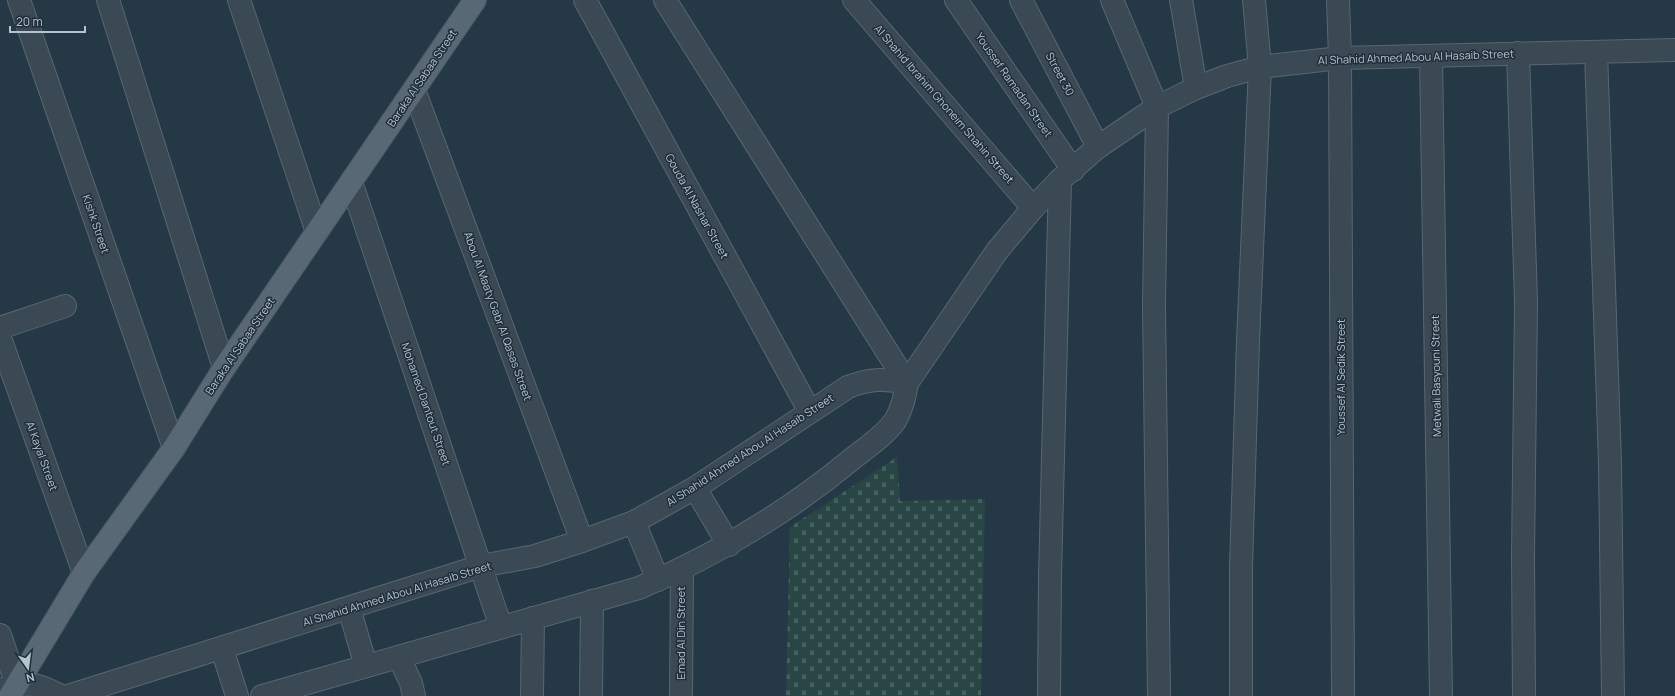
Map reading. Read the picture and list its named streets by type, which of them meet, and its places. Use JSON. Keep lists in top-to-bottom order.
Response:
{
  "streets": {
    "main road": ["Baraka Al Sabaa Street"],
    "street": [
      "Al Shahid Ahmed Abou Al Hasaib Street",
      "Street 30",
      "Youssef Ramadan Street",
      "Al Shahid Ibrahim Ghoneim Shahin Street",
      "Gouda Al Nashar Street",
      "Kishk Street",
      "Abou Al Maaty Gabr Al Qasas Street",
      "Metwali Basyouni Street",
      "Youssef Al Sedik Street",
      "Mohamed Dantout Street",
      "Al Kayal Street",
      "Emad Al Din Street"
    ]
  },
  "crossings": [
    ["Al Shahid Ahmed Abou Al Hasaib Street", "Street 30"],
    ["Al Shahid Ahmed Abou Al Hasaib Street", "Youssef Ramadan Street"],
    ["Al Shahid Ahmed Abou Al Hasaib Street", "Al Shahid Ibrahim Ghoneim Shahin Street"],
    ["Al Shahid Ahmed Abou Al Hasaib Street", "Gouda Al Nashar Street"],
    ["Al Shahid Ahmed Abou Al Hasaib Street", "Abou Al Maaty Gabr Al Qasas Street"],
    ["Al Shahid Ahmed Abou Al Hasaib Street", "Metwali Basyouni Street"],
    ["Al Shahid Ahmed Abou Al Hasaib Street", "Youssef Al Sedik Street"],
    ["Al Shahid Ahmed Abou Al Hasaib Street", "Mohamed Dantout Street"],
    ["Al Shahid Ahmed Abou Al Hasaib Street", "Emad Al Din Street"],
    ["Baraka Al Sabaa Street", "Kishk Street"],
    ["Baraka Al Sabaa Street", "Abou Al Maaty Gabr Al Qasas Street"],
    ["Baraka Al Sabaa Street", "Mohamed Dantout Street"],
    ["Baraka Al Sabaa Street", "Al Kayal Street"]
  ],
  "scale_bar": "20 m",
  "north": "bottom"
}
